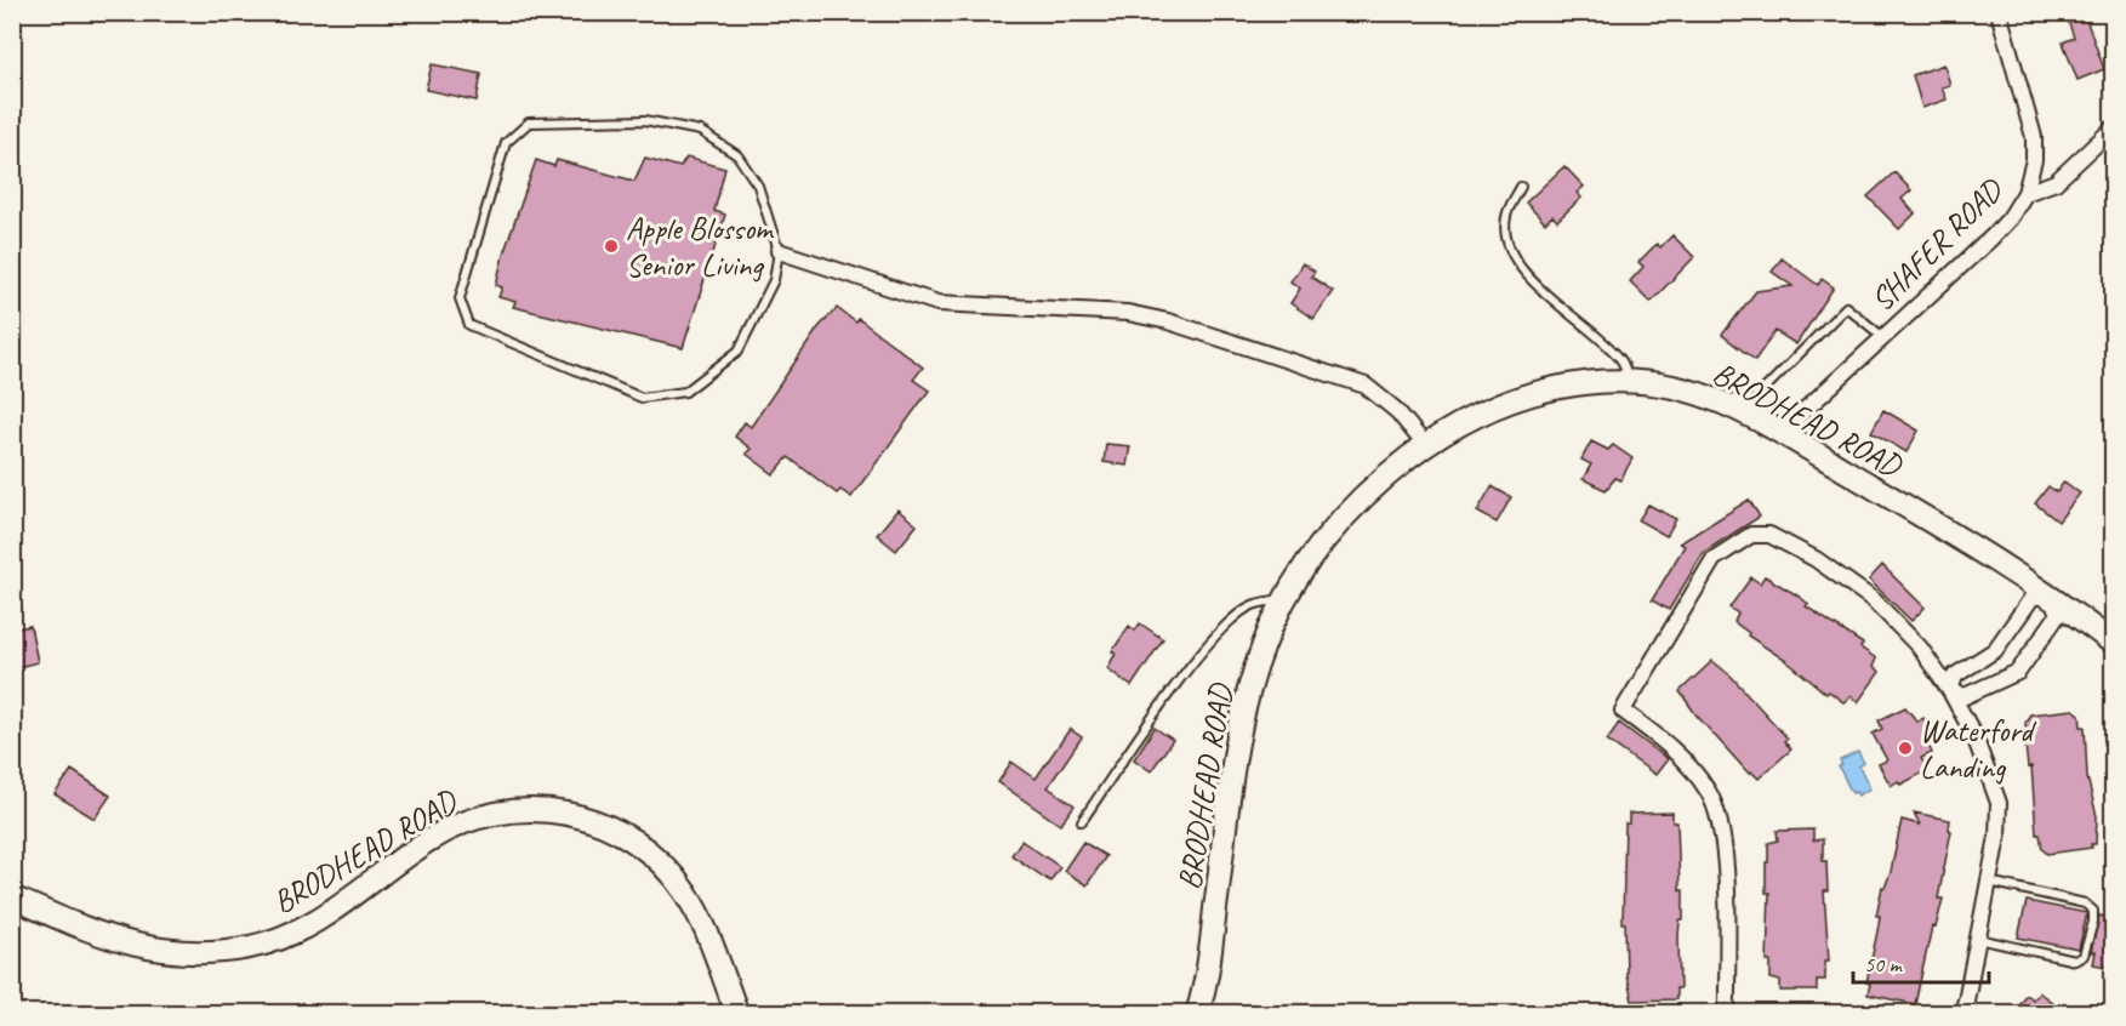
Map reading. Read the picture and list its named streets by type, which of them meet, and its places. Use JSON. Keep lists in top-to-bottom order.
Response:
{
  "streets": {
    "main road": ["BRODHEAD ROAD"],
    "street": ["SHAFER ROAD"]
  },
  "crossings": [
    ["SHAFER ROAD", "BRODHEAD ROAD"]
  ],
  "places": ["Apple Blossom Senior Living", "Waterford Landing"],
  "scale_bar": "50 m"
}
